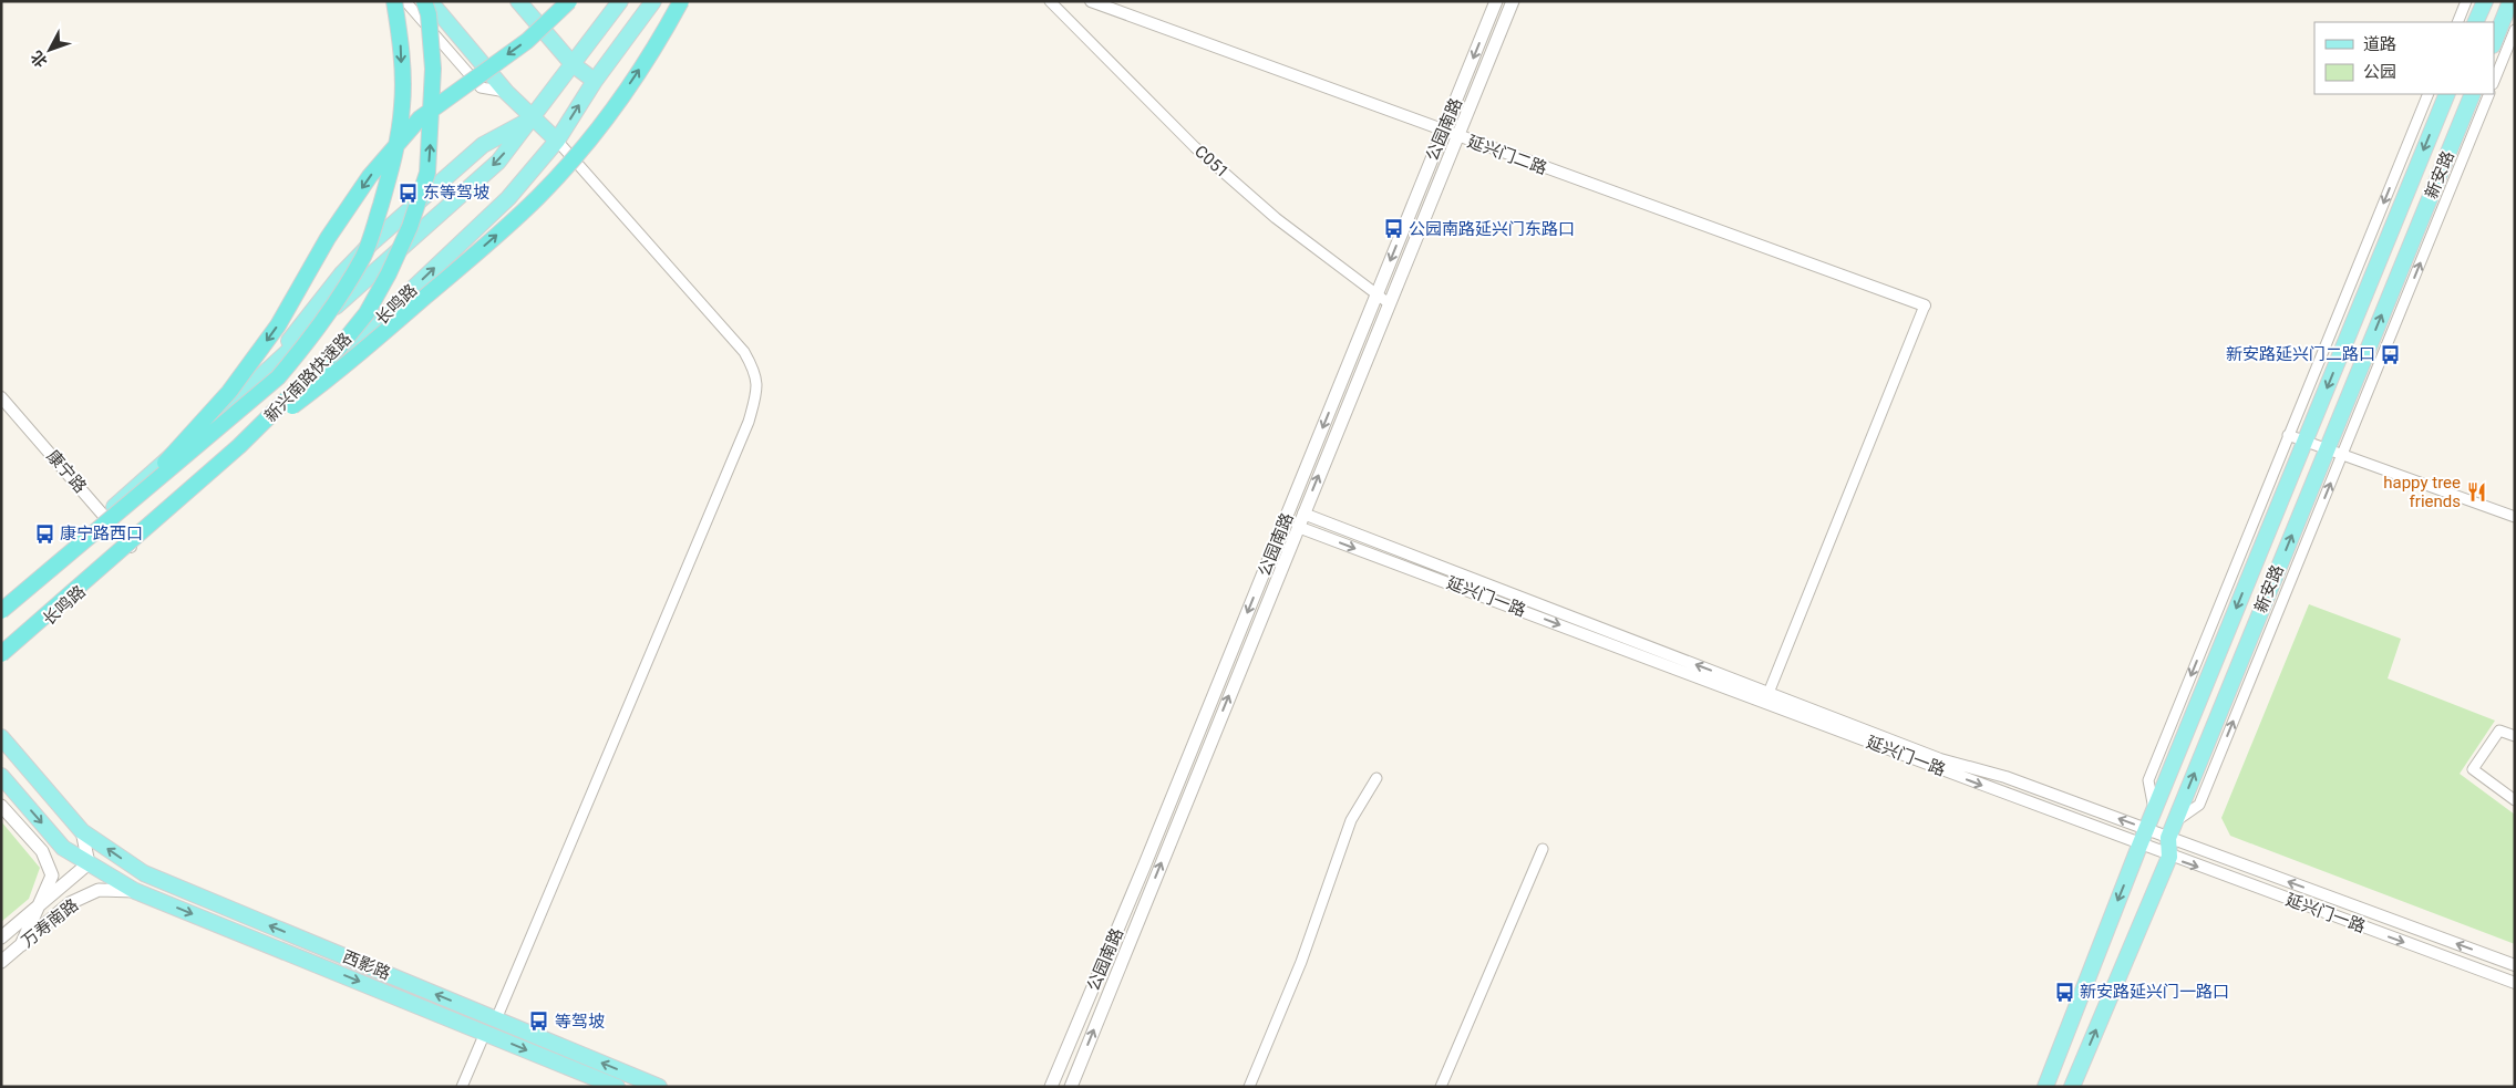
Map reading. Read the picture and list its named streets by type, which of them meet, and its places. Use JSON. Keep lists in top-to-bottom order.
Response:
{
  "streets": {
    "highway": ["新兴南路快速路"],
    "main road": [
      "公园南路",
      "新安路",
      "长鸣路",
      "万寿南路",
      "西影路"
    ],
    "street": [
      "延兴门二路",
      "C051",
      "康宁路",
      "延兴门一路"
    ]
  },
  "crossings": [
    ["公园南路", "延兴门二路"],
    ["公园南路", "C051"],
    ["公园南路", "延兴门一路"],
    ["新安路", "延兴门一路"],
    ["长鸣路", "康宁路"],
    ["万寿南路", "西影路"]
  ],
  "places": {
    "bus stop": [
      "东等驾坡",
      "公园南路延兴门东路口",
      "新安路延兴门二路口",
      "康宁路西口",
      "新安路延兴门一路口",
      "等驾坡"
    ],
    "restaurant": ["happy tree friends"]
  },
  "legend": ["道路", "公园"],
  "north": "bottom left"
}
